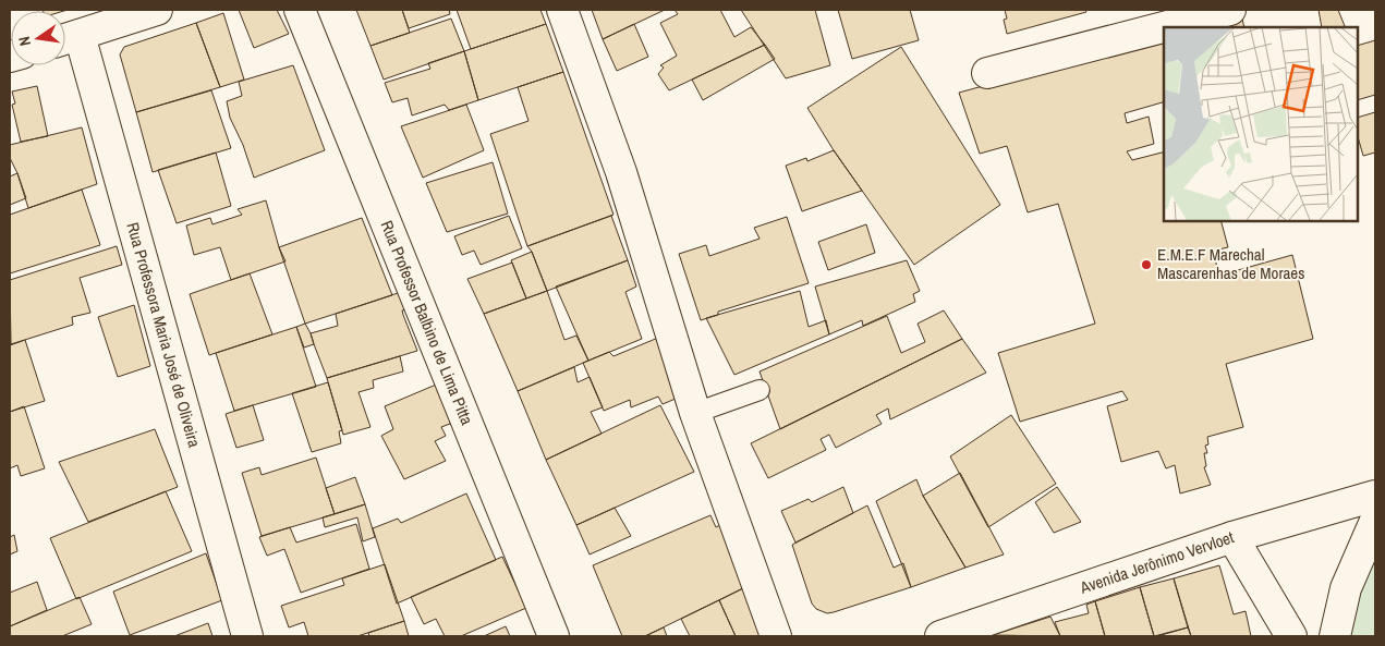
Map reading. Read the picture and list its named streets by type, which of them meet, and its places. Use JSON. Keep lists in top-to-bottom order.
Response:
{
  "streets": {
    "street": ["Rua Professor Balbino de Lima Pitta", "Rua Professora Maria José de Oliveira", "Avenida Jerônimo Vervloet"]
  },
  "places": ["E.M.E.F Marechal Mascarenhas de Moraes"],
  "north": "left"
}
